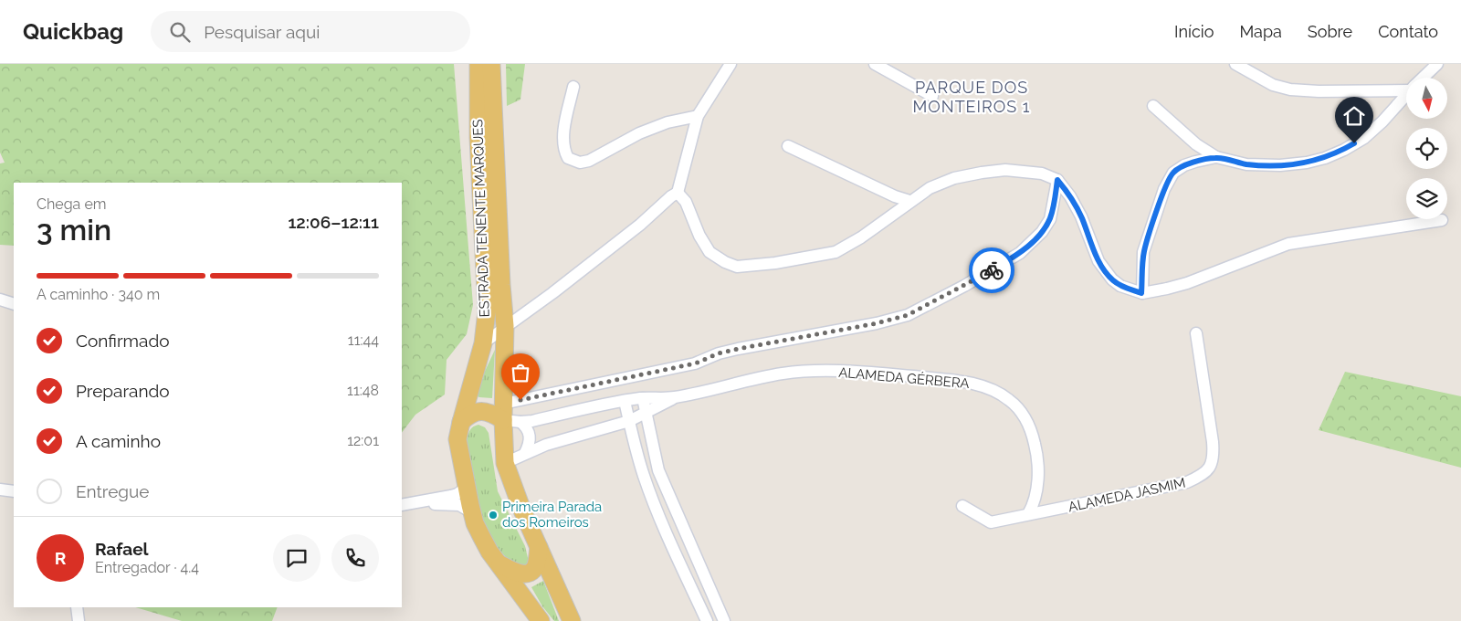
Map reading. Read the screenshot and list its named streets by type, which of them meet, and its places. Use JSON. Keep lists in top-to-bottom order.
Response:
{
  "streets": {
    "main road": ["ESTRADA TENENTE MARQUES"],
    "street": ["ALAMEDA GÉRBERA", "ALAMEDA JASMIM"]
  },
  "crossings": [
    ["ESTRADA TENENTE MARQUES", "ALAMEDA GÉRBERA"],
    ["ALAMEDA GÉRBERA", "ALAMEDA JASMIM"]
  ],
  "districts": ["PARQUE DOS MONTEIROS 1"],
  "places": ["Primeira Parada dos Romeiros"],
  "north": "bottom",
  "page": {
    "header": "Quickbag",
    "search": "Pesquisar aqui",
    "nav": [
      "Início",
      "Mapa",
      "Sobre",
      "Contato"
    ],
    "heading": ["3 min", "Chega em", "12:06–12:11"],
    "panel": ["Rafael", "Entregador · 4.4"],
    "bar": "A caminho · 340 m",
    "list": [
      ["Confirmado", "11:44"],
      ["Preparando", "11:48"],
      ["A caminho", "12:01"],
      "Entregue"
    ],
    "round": "R"
  }
}
